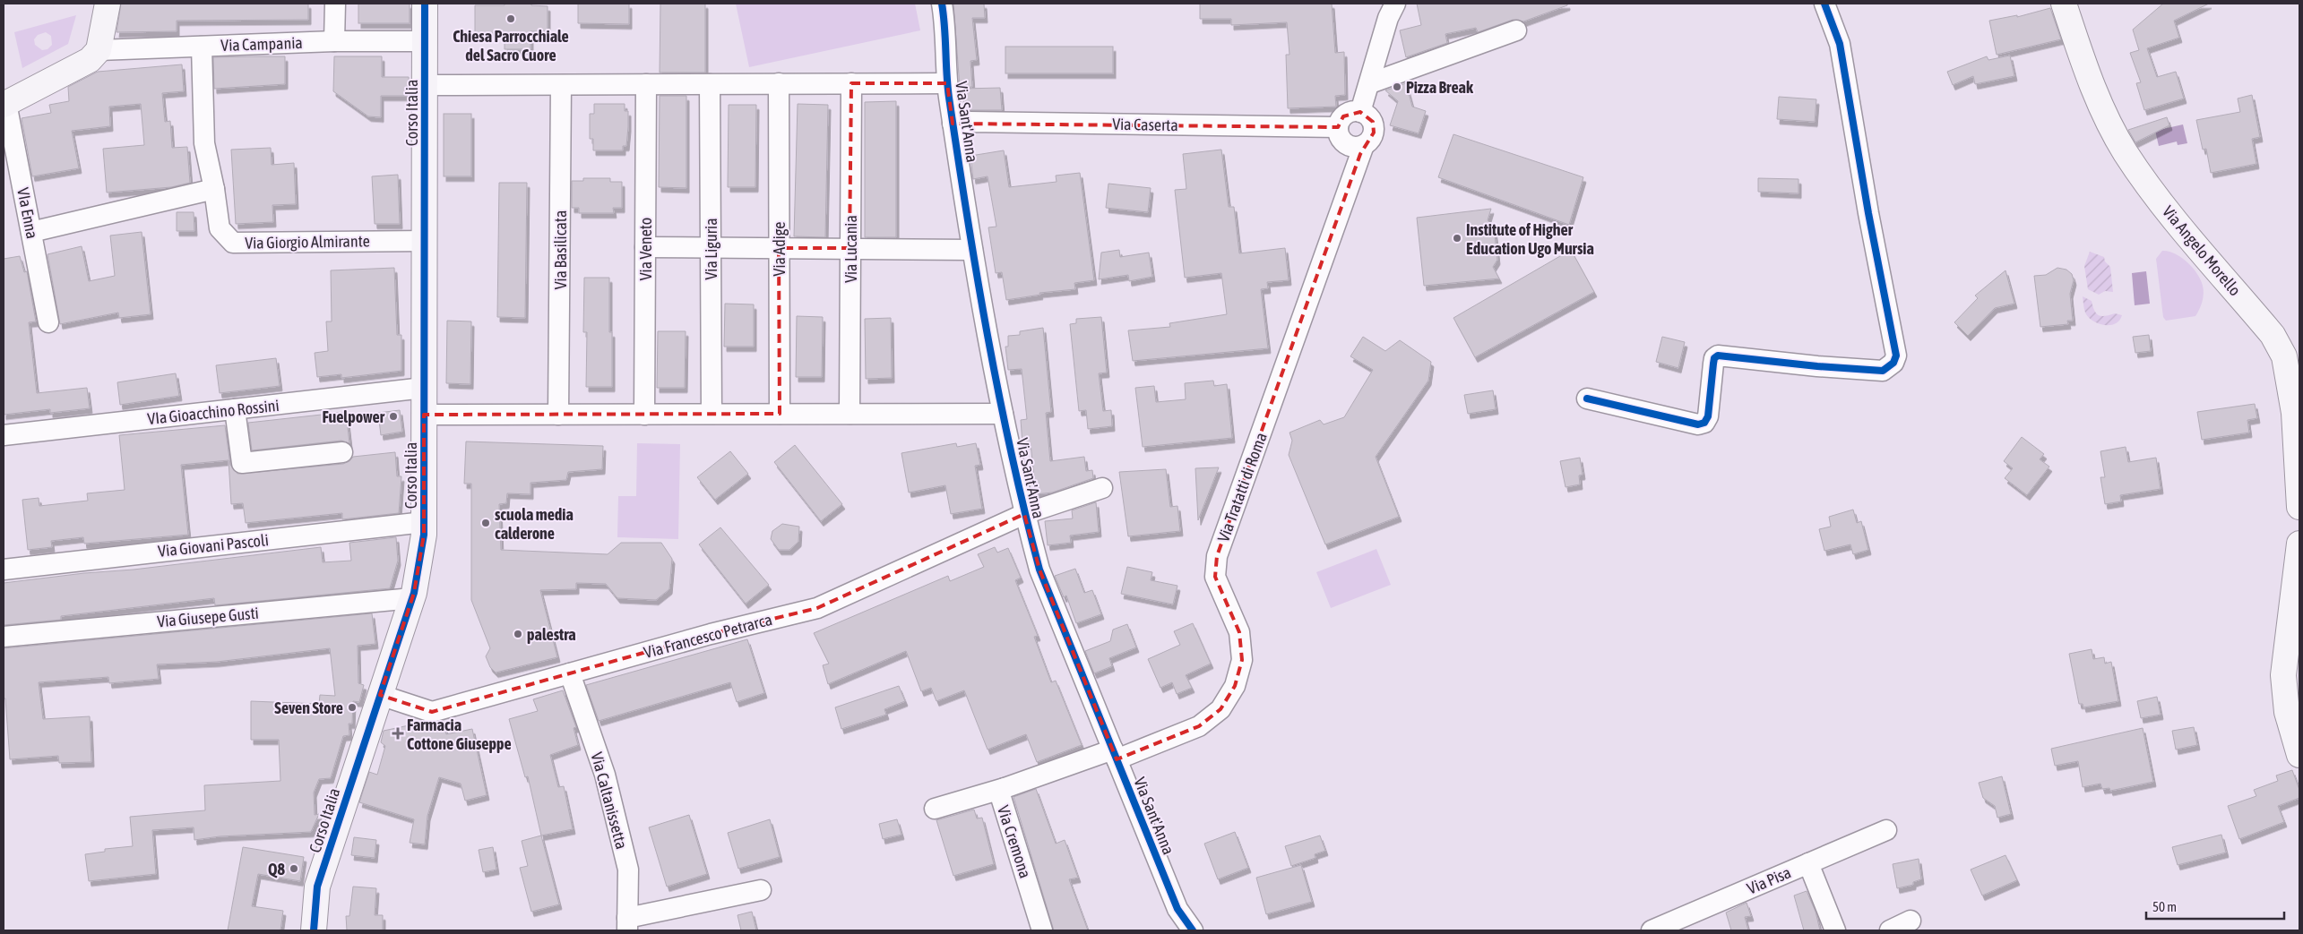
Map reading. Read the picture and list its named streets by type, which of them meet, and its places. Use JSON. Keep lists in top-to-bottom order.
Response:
{
  "streets": {
    "street": [
      "Via Campania",
      "Corso Italia",
      "Via Sant'Anna",
      "Via Caserta",
      "VIa Enna",
      "Via Giorgio Almirante",
      "Via Veneto",
      "Via Liguria",
      "Via Adige",
      "Via Lucania",
      "Via Basilicata",
      "Via Angelo Morello",
      "VIa Gioacchino Rossini",
      "Via Tratatti di Roma",
      "Via Giovani Pascoli",
      "Via Giusepe Gusti",
      "Via Francesco Petrarca",
      "Via Caltanissetta",
      "Via Cremona",
      "Via Pisa"
    ]
  },
  "crossings": [
    ["Via Campania", "Corso Italia"],
    ["Via Campania", "Via Giorgio Almirante"],
    ["Corso Italia", "Via Giorgio Almirante"],
    ["Corso Italia", "VIa Gioacchino Rossini"],
    ["Corso Italia", "Via Giovani Pascoli"],
    ["Corso Italia", "Via Giusepe Gusti"],
    ["Corso Italia", "Via Francesco Petrarca"],
    ["Via Sant'Anna", "Via Caserta"],
    ["Via Sant'Anna", "Via Tratatti di Roma"],
    ["Via Sant'Anna", "Via Francesco Petrarca"],
    ["Via Sant'Anna", "Via Cremona"],
    ["Via Caserta", "Via Tratatti di Roma"],
    ["Via Tratatti di Roma", "Via Cremona"],
    ["Via Francesco Petrarca", "Via Caltanissetta"]
  ],
  "places": {
    "other": [
      "Chiesa Parrocchiale del Sacro Cuore",
      "Pizza Break",
      "Institute of Higher Education Ugo Mursia",
      "Fuelpower",
      "scuola media calderone",
      "palestra",
      "Seven Store",
      "Q8"
    ],
    "health": ["Farmacia Cottone Giuseppe"]
  },
  "scale_bar": "50 m"
}
